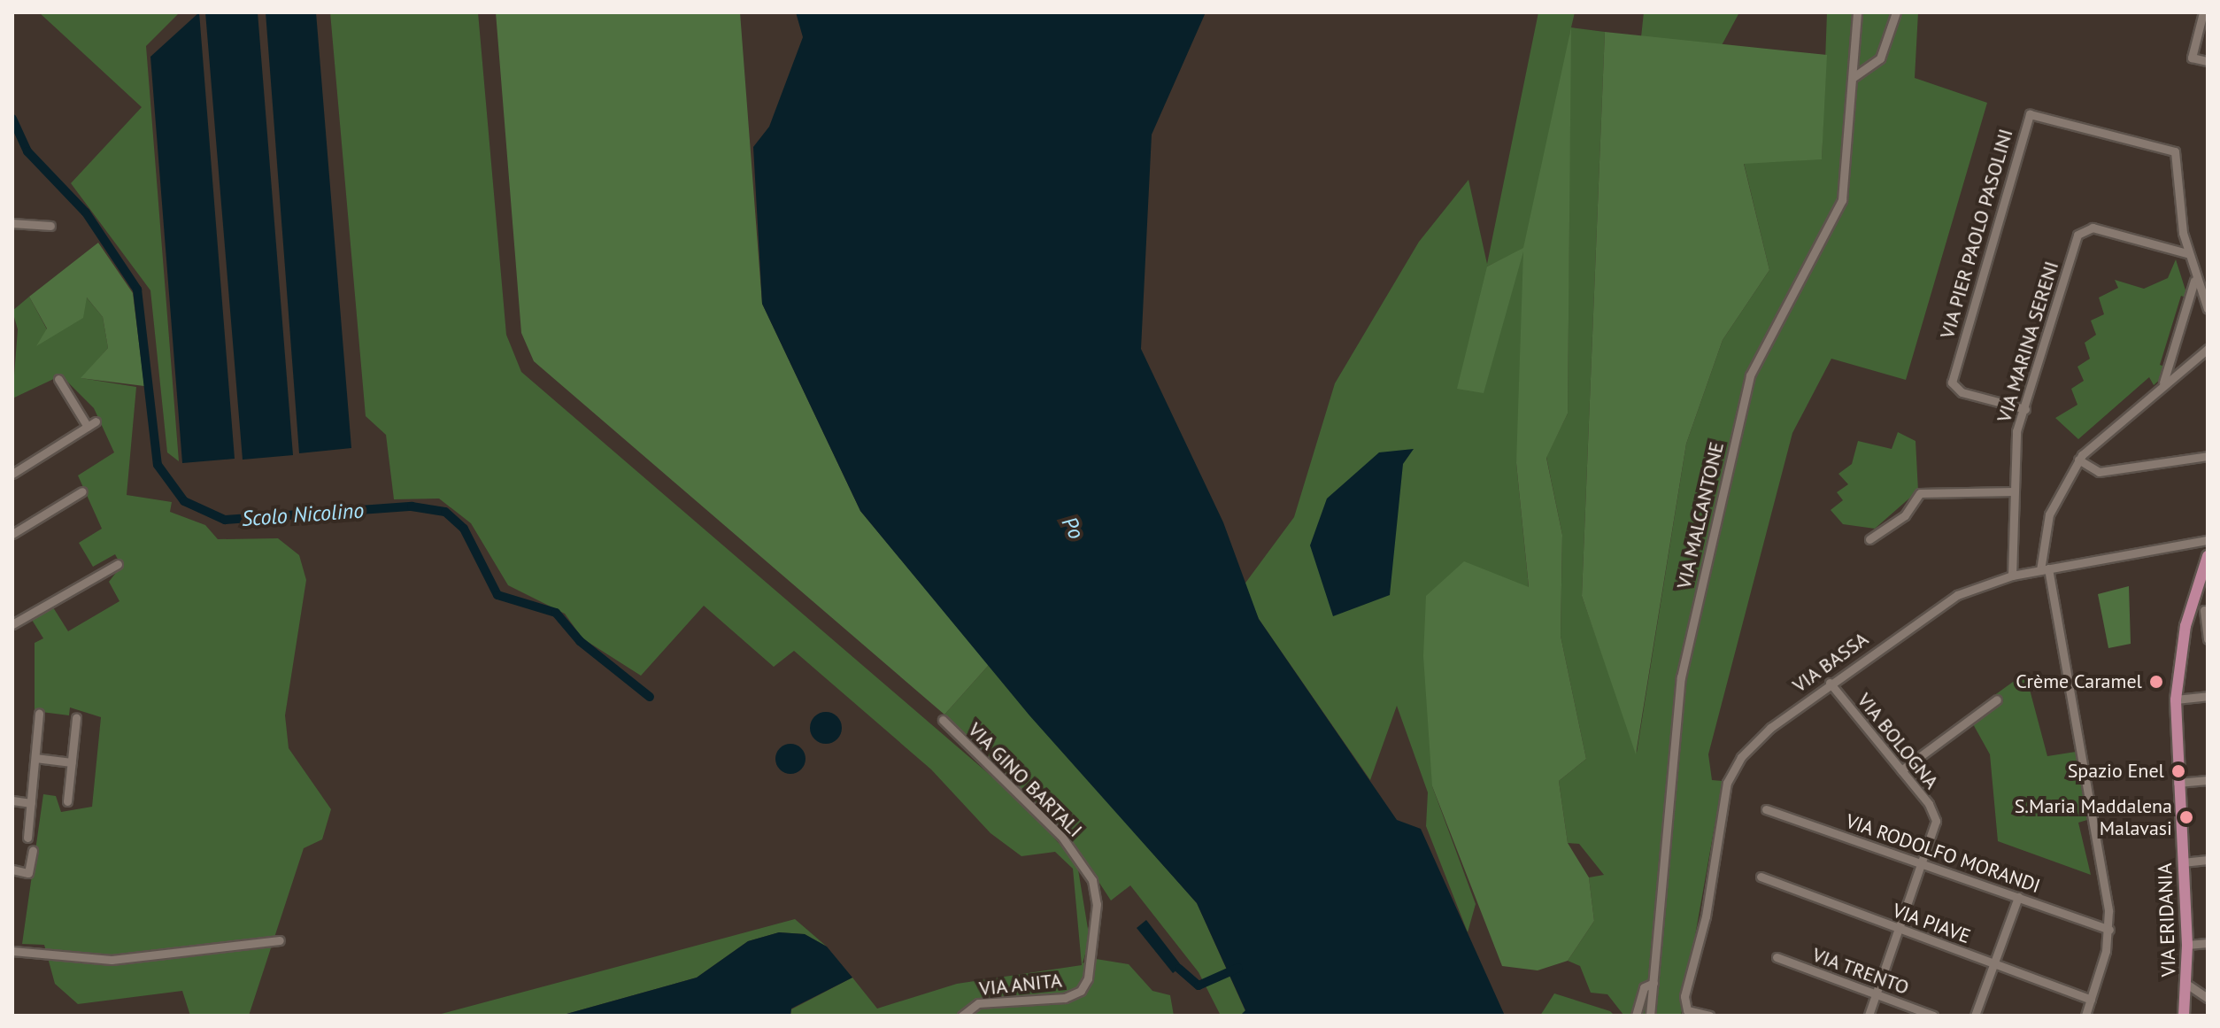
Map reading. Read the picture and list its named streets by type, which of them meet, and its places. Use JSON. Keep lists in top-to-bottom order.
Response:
{
  "streets": {
    "main road": ["VIA ERIDANIA"],
    "street": [
      "VIA PIER PAOLO PASOLINI",
      "VIA MARINA SERENI",
      "VIA MALCANTONE",
      "VIA BASSA",
      "VIA BOLOGNA",
      "VIA GINO BARTALI",
      "VIA RODOLFO MORANDI",
      "VIA PIAVE",
      "VIA TRENTO",
      "VIA ANITA"
    ]
  },
  "crossings": [
    ["VIA PIER PAOLO PASOLINI", "VIA MARINA SERENI"],
    ["VIA MARINA SERENI", "VIA BASSA"],
    ["VIA BASSA", "VIA BOLOGNA"],
    ["VIA BOLOGNA", "VIA RODOLFO MORANDI"],
    ["VIA BOLOGNA", "VIA PIAVE"],
    ["VIA BOLOGNA", "VIA TRENTO"],
    ["VIA GINO BARTALI", "VIA ANITA"]
  ],
  "water": ["Scolo Nicolino", "Po"],
  "places": ["Crème Caramel", "Spazio Enel", "S.Maria Maddalena Malavasi"]
}
